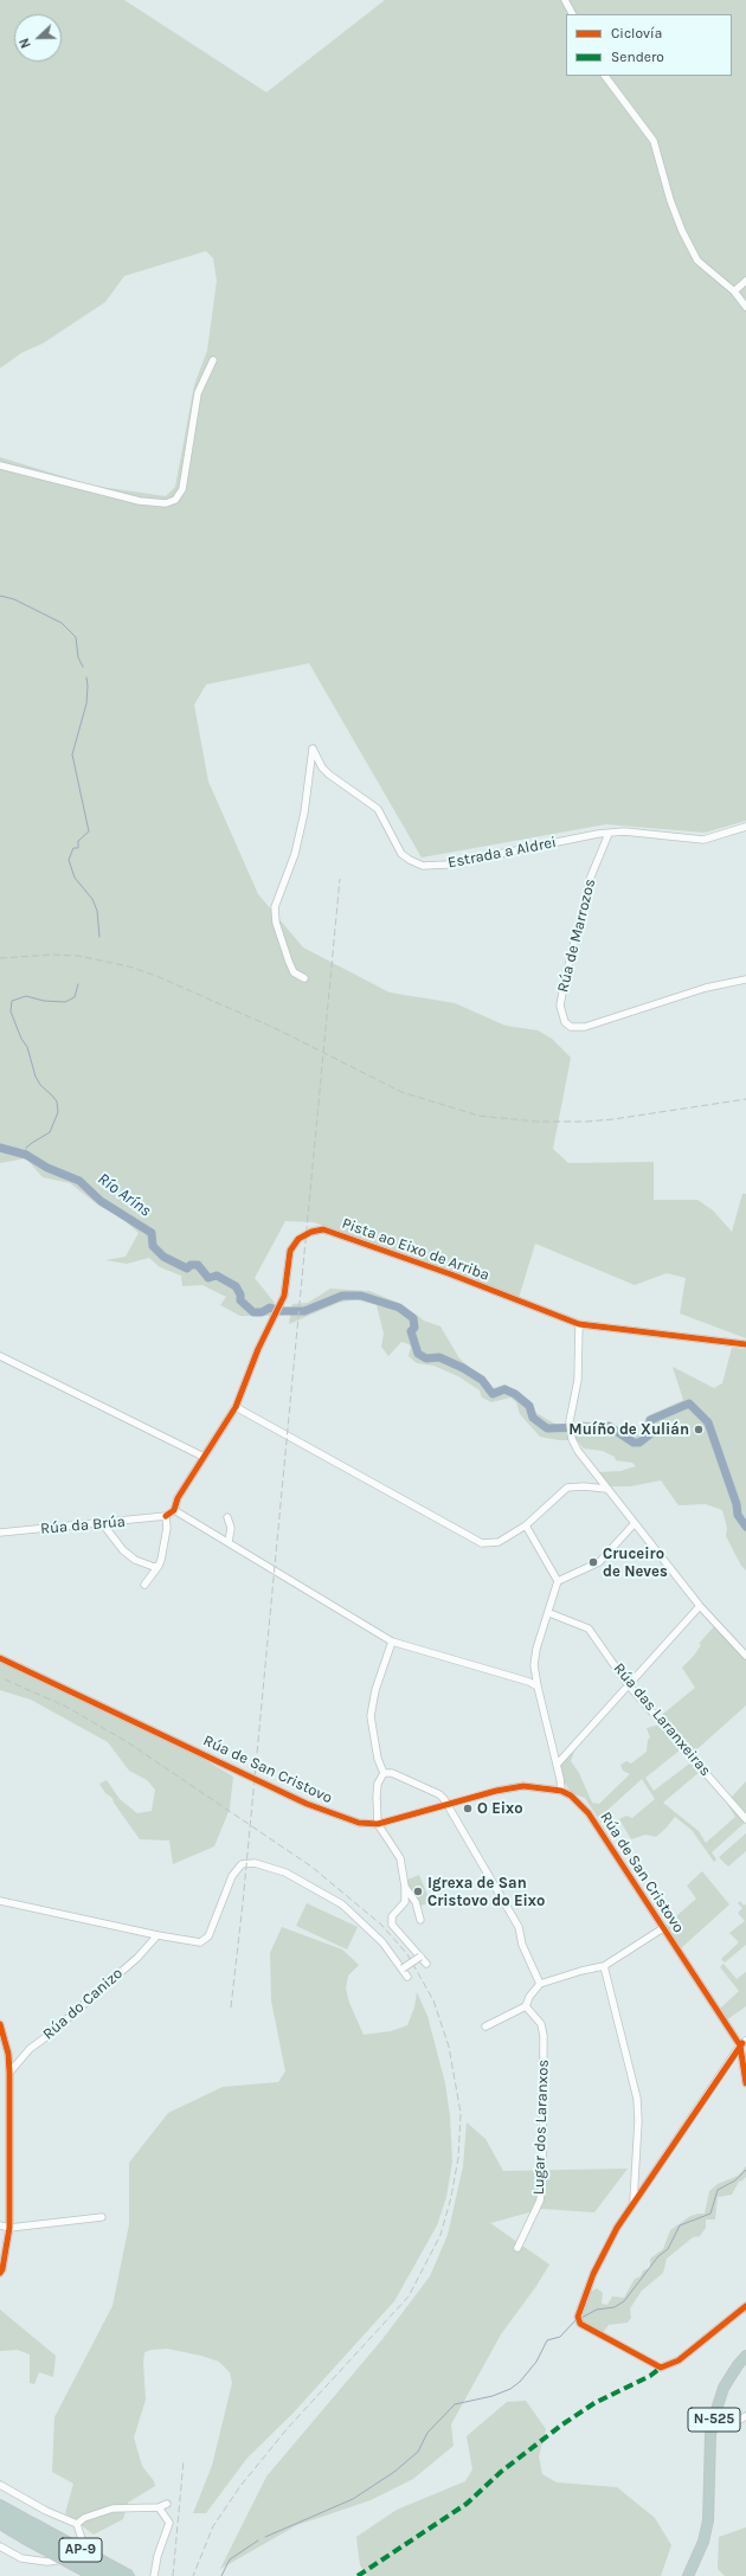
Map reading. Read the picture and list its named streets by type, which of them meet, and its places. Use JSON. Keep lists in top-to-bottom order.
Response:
{
  "streets": {
    "highway": ["N-525", "AP-9"],
    "street": [
      "Estrada a Aldrei",
      "Rúa de Marrozos",
      "Pista ao Eixo de Arriba",
      "Rúa da Brúa",
      "Rúa das Laranxeiras",
      "Rúa de San Cristovo",
      "Rúa do Canizo",
      "Lugar dos Laranxos"
    ]
  },
  "crossings": [
    ["Estrada a Aldrei", "Rúa de Marrozos"]
  ],
  "water": ["Río Aríns"],
  "places": [
    "Muíño de Xulián",
    "Cruceiro de Neves",
    "O Eixo",
    "Igrexa de San Cristovo do Eixo"
  ],
  "legend": ["Ciclovía", "Sendero"],
  "north": "left"
}
